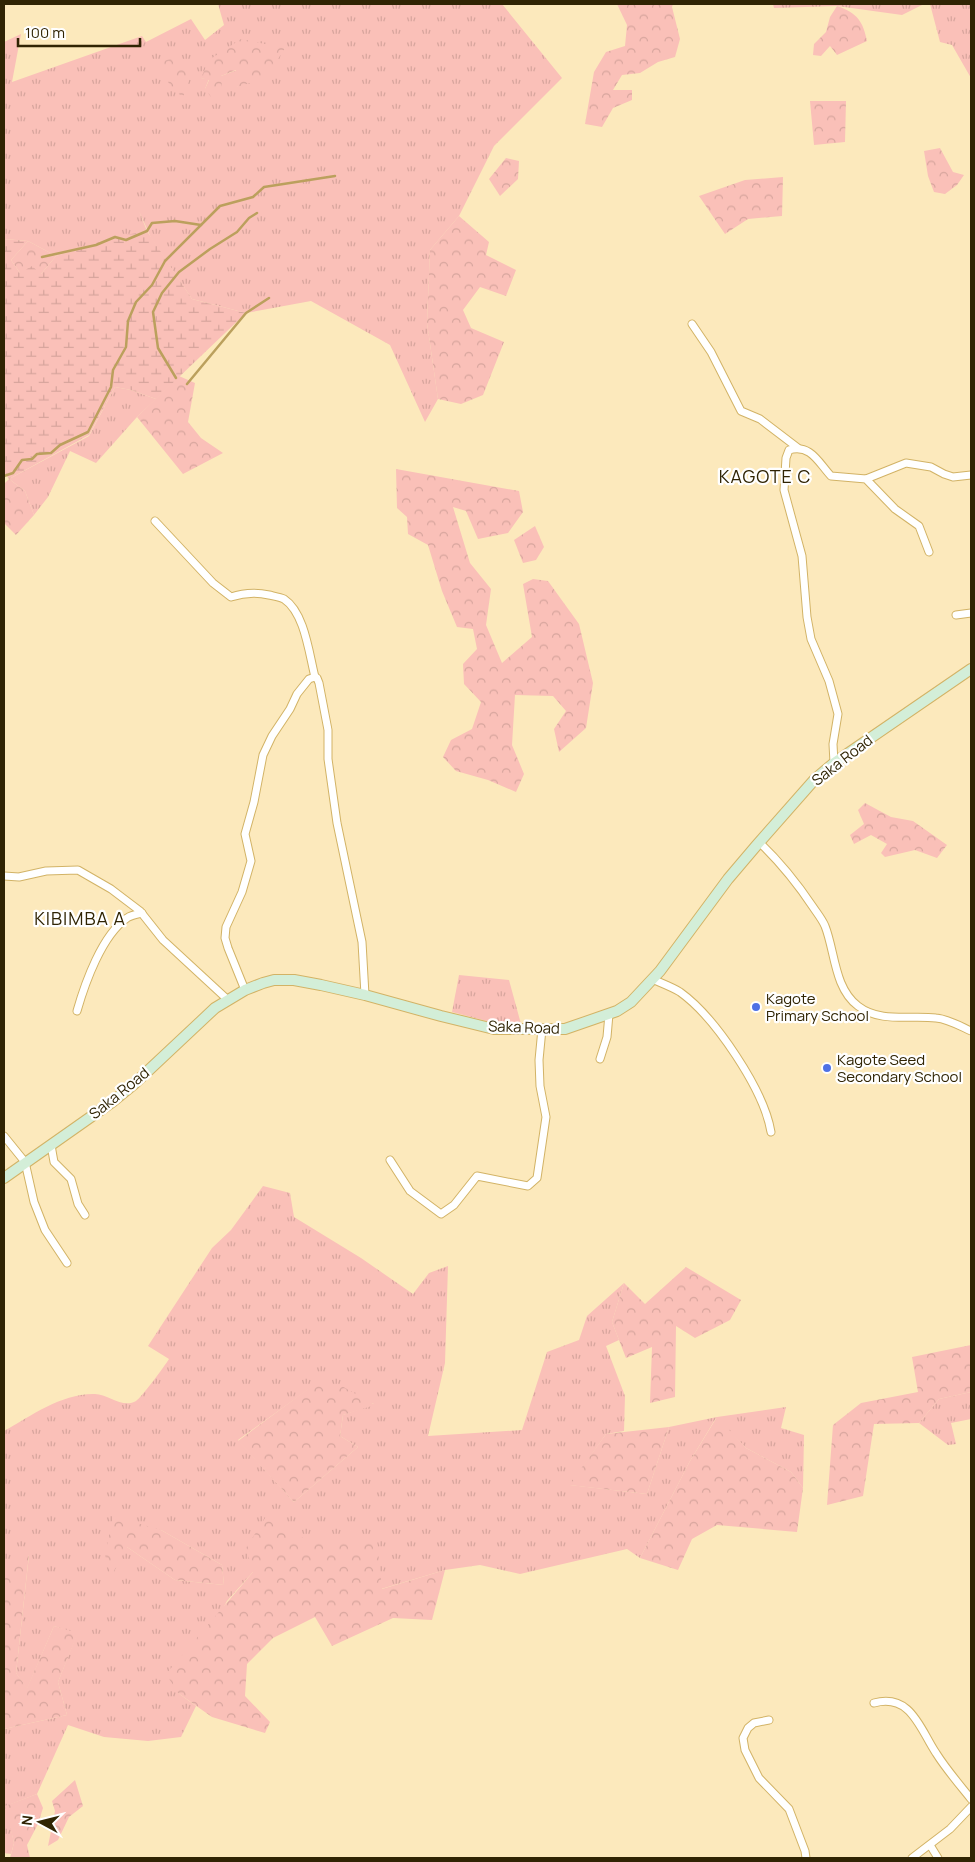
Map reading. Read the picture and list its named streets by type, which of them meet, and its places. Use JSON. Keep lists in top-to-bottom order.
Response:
{
  "streets": {
    "main road": ["Saka Road"]
  },
  "districts": ["KAGOTE C", "KIBIMBA A"],
  "places": ["Kagote Primary School", "Kagote Seed Secondary School"],
  "scale_bar": "100 m",
  "north": "left"
}
